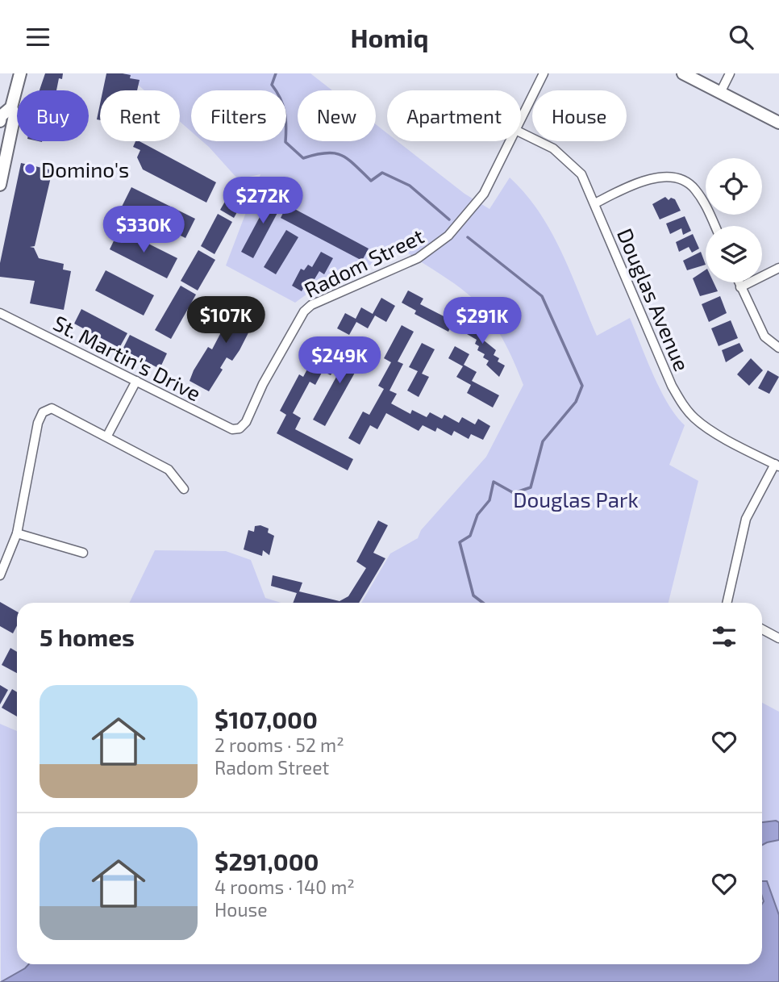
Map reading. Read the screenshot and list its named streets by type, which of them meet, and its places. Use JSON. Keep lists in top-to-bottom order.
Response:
{
  "streets": {
    "street": ["Radom Street", "Douglas Avenue", "St. Martin's Drive"]
  },
  "crossings": [
    ["Radom Street", "St. Martin's Drive"]
  ],
  "parks": ["Douglas Park"],
  "places": ["Domino's"],
  "page": {
    "header": "Homiq",
    "chip": [
      "Buy",
      "Rent",
      "Filters",
      "New",
      "Apartment",
      "House"
    ],
    "price": [
      "$272K",
      "$330K",
      "$107K",
      "$291K",
      "$249K"
    ],
    "heading": "5 homes",
    "list": [
      {
        "name": "$107,000",
        "note": "2 rooms · 52 m² · Radom Street"
      },
      {
        "name": "$291,000",
        "note": "4 rooms · 140 m² · House"
      }
    ]
  }
}
